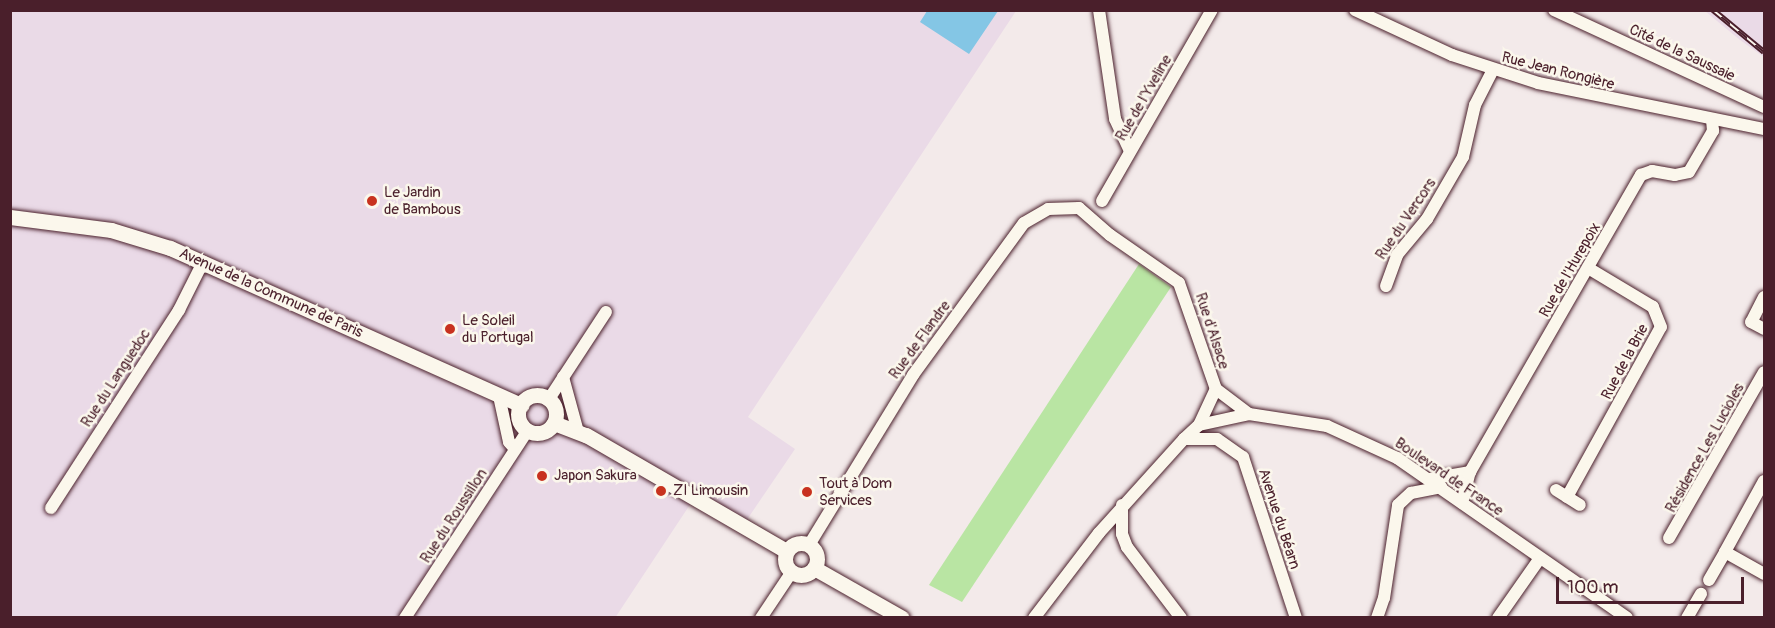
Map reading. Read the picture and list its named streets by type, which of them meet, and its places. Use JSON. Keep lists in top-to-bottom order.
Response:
{
  "streets": {
    "street": [
      "Cité de la Saussaie",
      "Rue Jean Rongière",
      "Rue de l'Yveline",
      "Rue du Vercors",
      "Rue de l'Hurepoix",
      "Avenue de la Commune de Paris",
      "Rue d'Alsace",
      "Rue de Flandre",
      "Rue de la Brie",
      "Rue du Languedoc",
      "Résidence Les Lucioles",
      "Boulevard de France",
      "Rue du Roussillon",
      "Avenue du Béarn"
    ]
  },
  "crossings": [
    ["Rue Jean Rongière", "Rue du Vercors"],
    ["Rue Jean Rongière", "Rue de l'Hurepoix"],
    ["Rue de l'Hurepoix", "Rue de la Brie"],
    ["Rue de l'Hurepoix", "Boulevard de France"],
    ["Avenue de la Commune de Paris", "Rue du Languedoc"],
    ["Avenue de la Commune de Paris", "Rue du Roussillon"],
    ["Rue d'Alsace", "Rue de Flandre"],
    ["Rue d'Alsace", "Boulevard de France"]
  ],
  "places": [
    "Le Jardin de Bambous",
    "Le Soleil du Portugal",
    "Japon Sakura",
    "ZI Limousin",
    "Tout à Dom Services"
  ],
  "scale_bar": "100 m"
}
